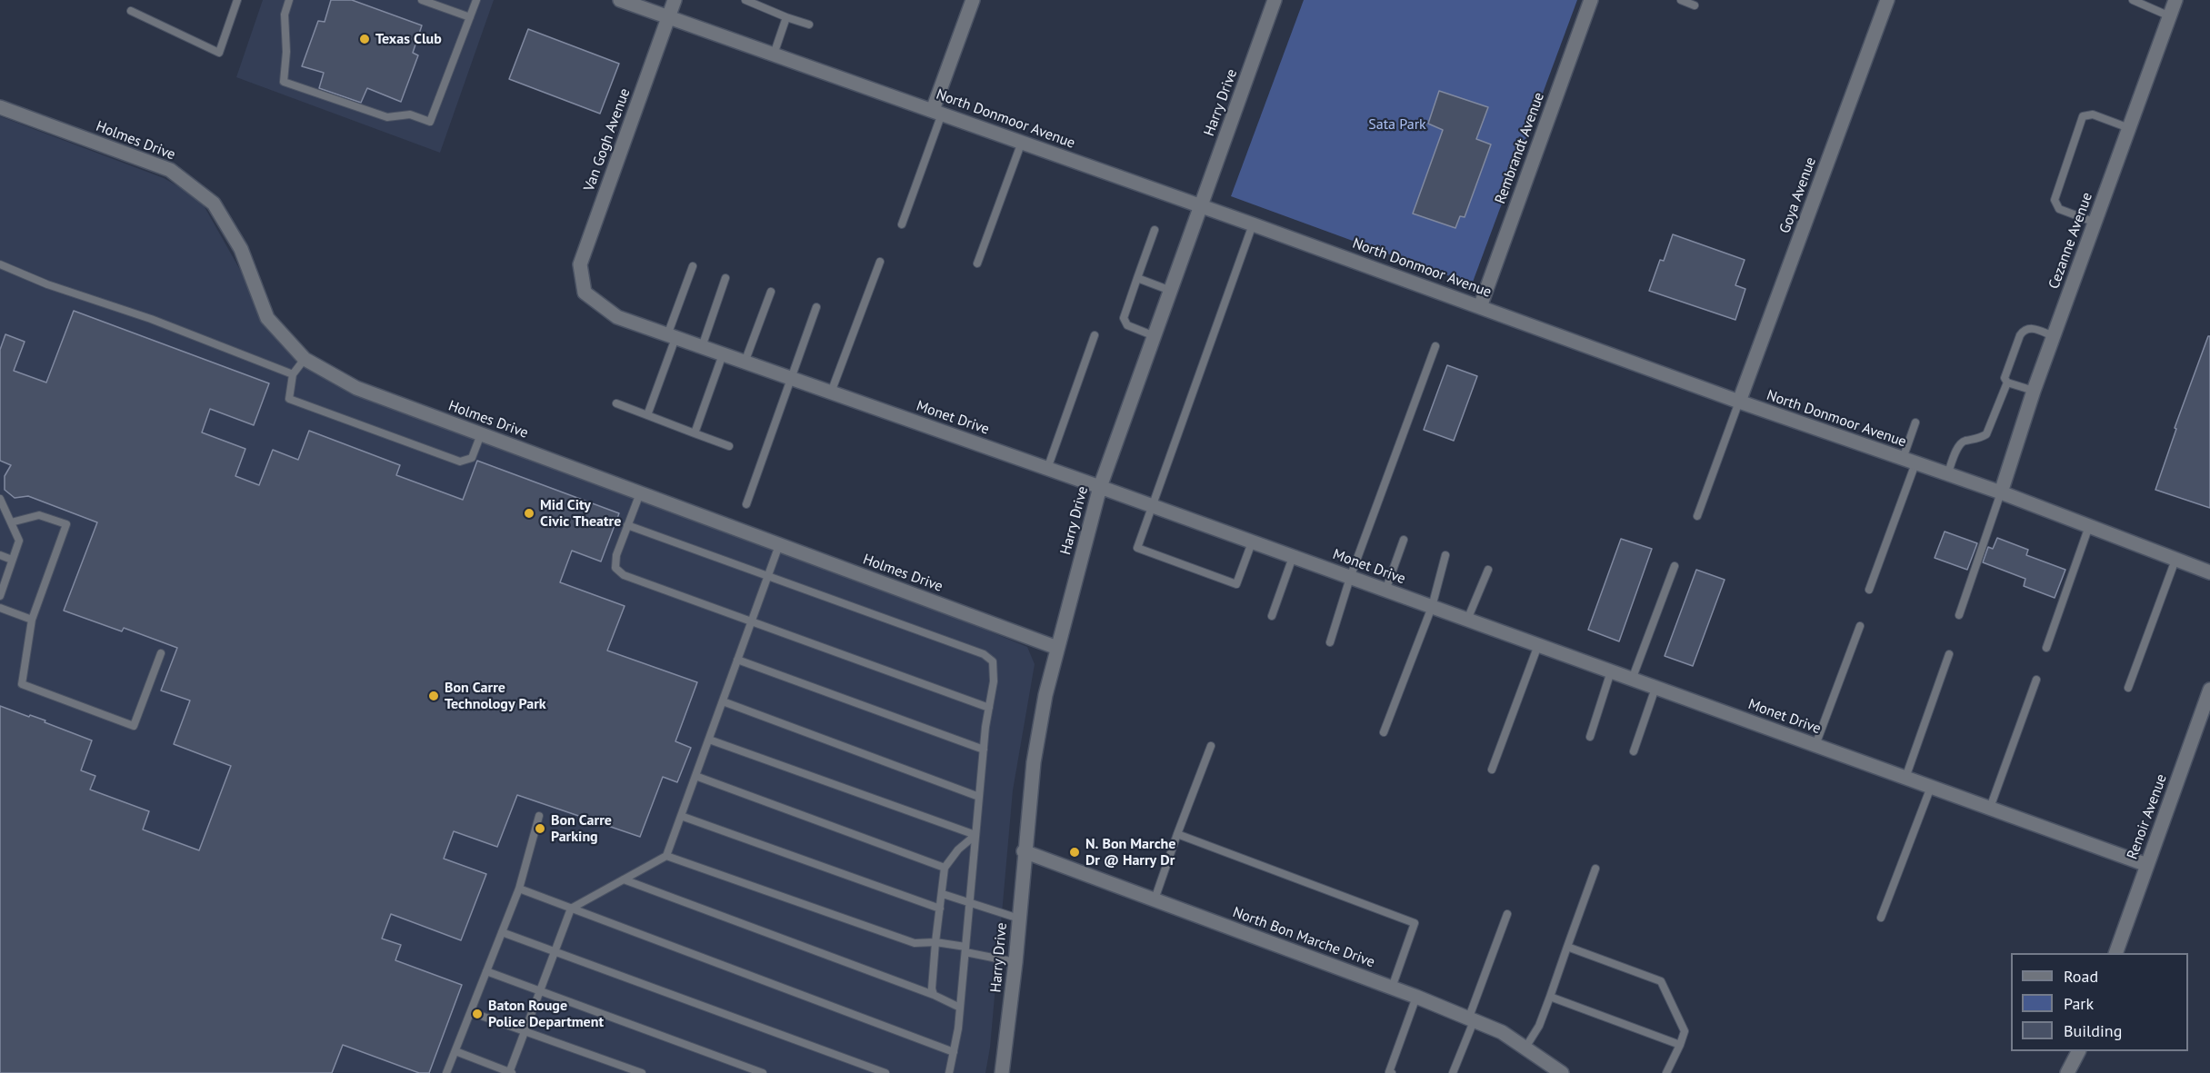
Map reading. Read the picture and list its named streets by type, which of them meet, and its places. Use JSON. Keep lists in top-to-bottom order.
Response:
{
  "streets": {
    "street": [
      "Harry Drive",
      "North Donmoor Avenue",
      "Van Gogh Avenue",
      "Holmes Drive",
      "Rembrandt Avenue",
      "Goya Avenue",
      "Cezanne Avenue",
      "Monet Drive",
      "Renoir Avenue",
      "North Bon Marche Drive"
    ]
  },
  "crossings": [
    ["Harry Drive", "North Donmoor Avenue"],
    ["Harry Drive", "Holmes Drive"],
    ["Harry Drive", "Monet Drive"],
    ["Harry Drive", "North Bon Marche Drive"],
    ["North Donmoor Avenue", "Van Gogh Avenue"],
    ["North Donmoor Avenue", "Rembrandt Avenue"],
    ["North Donmoor Avenue", "Goya Avenue"],
    ["North Donmoor Avenue", "Cezanne Avenue"],
    ["Van Gogh Avenue", "Monet Drive"],
    ["Monet Drive", "Renoir Avenue"]
  ],
  "parks": ["Sata Park"],
  "places": [
    "Texas Club",
    "Mid City Civic Theatre",
    "Bon Carre Technology Park",
    "Bon Carre Parking",
    "N. Bon Marche Dr @ Harry Dr",
    "Baton Rouge Police Department"
  ],
  "legend": ["Road", "Park", "Building"]
}
